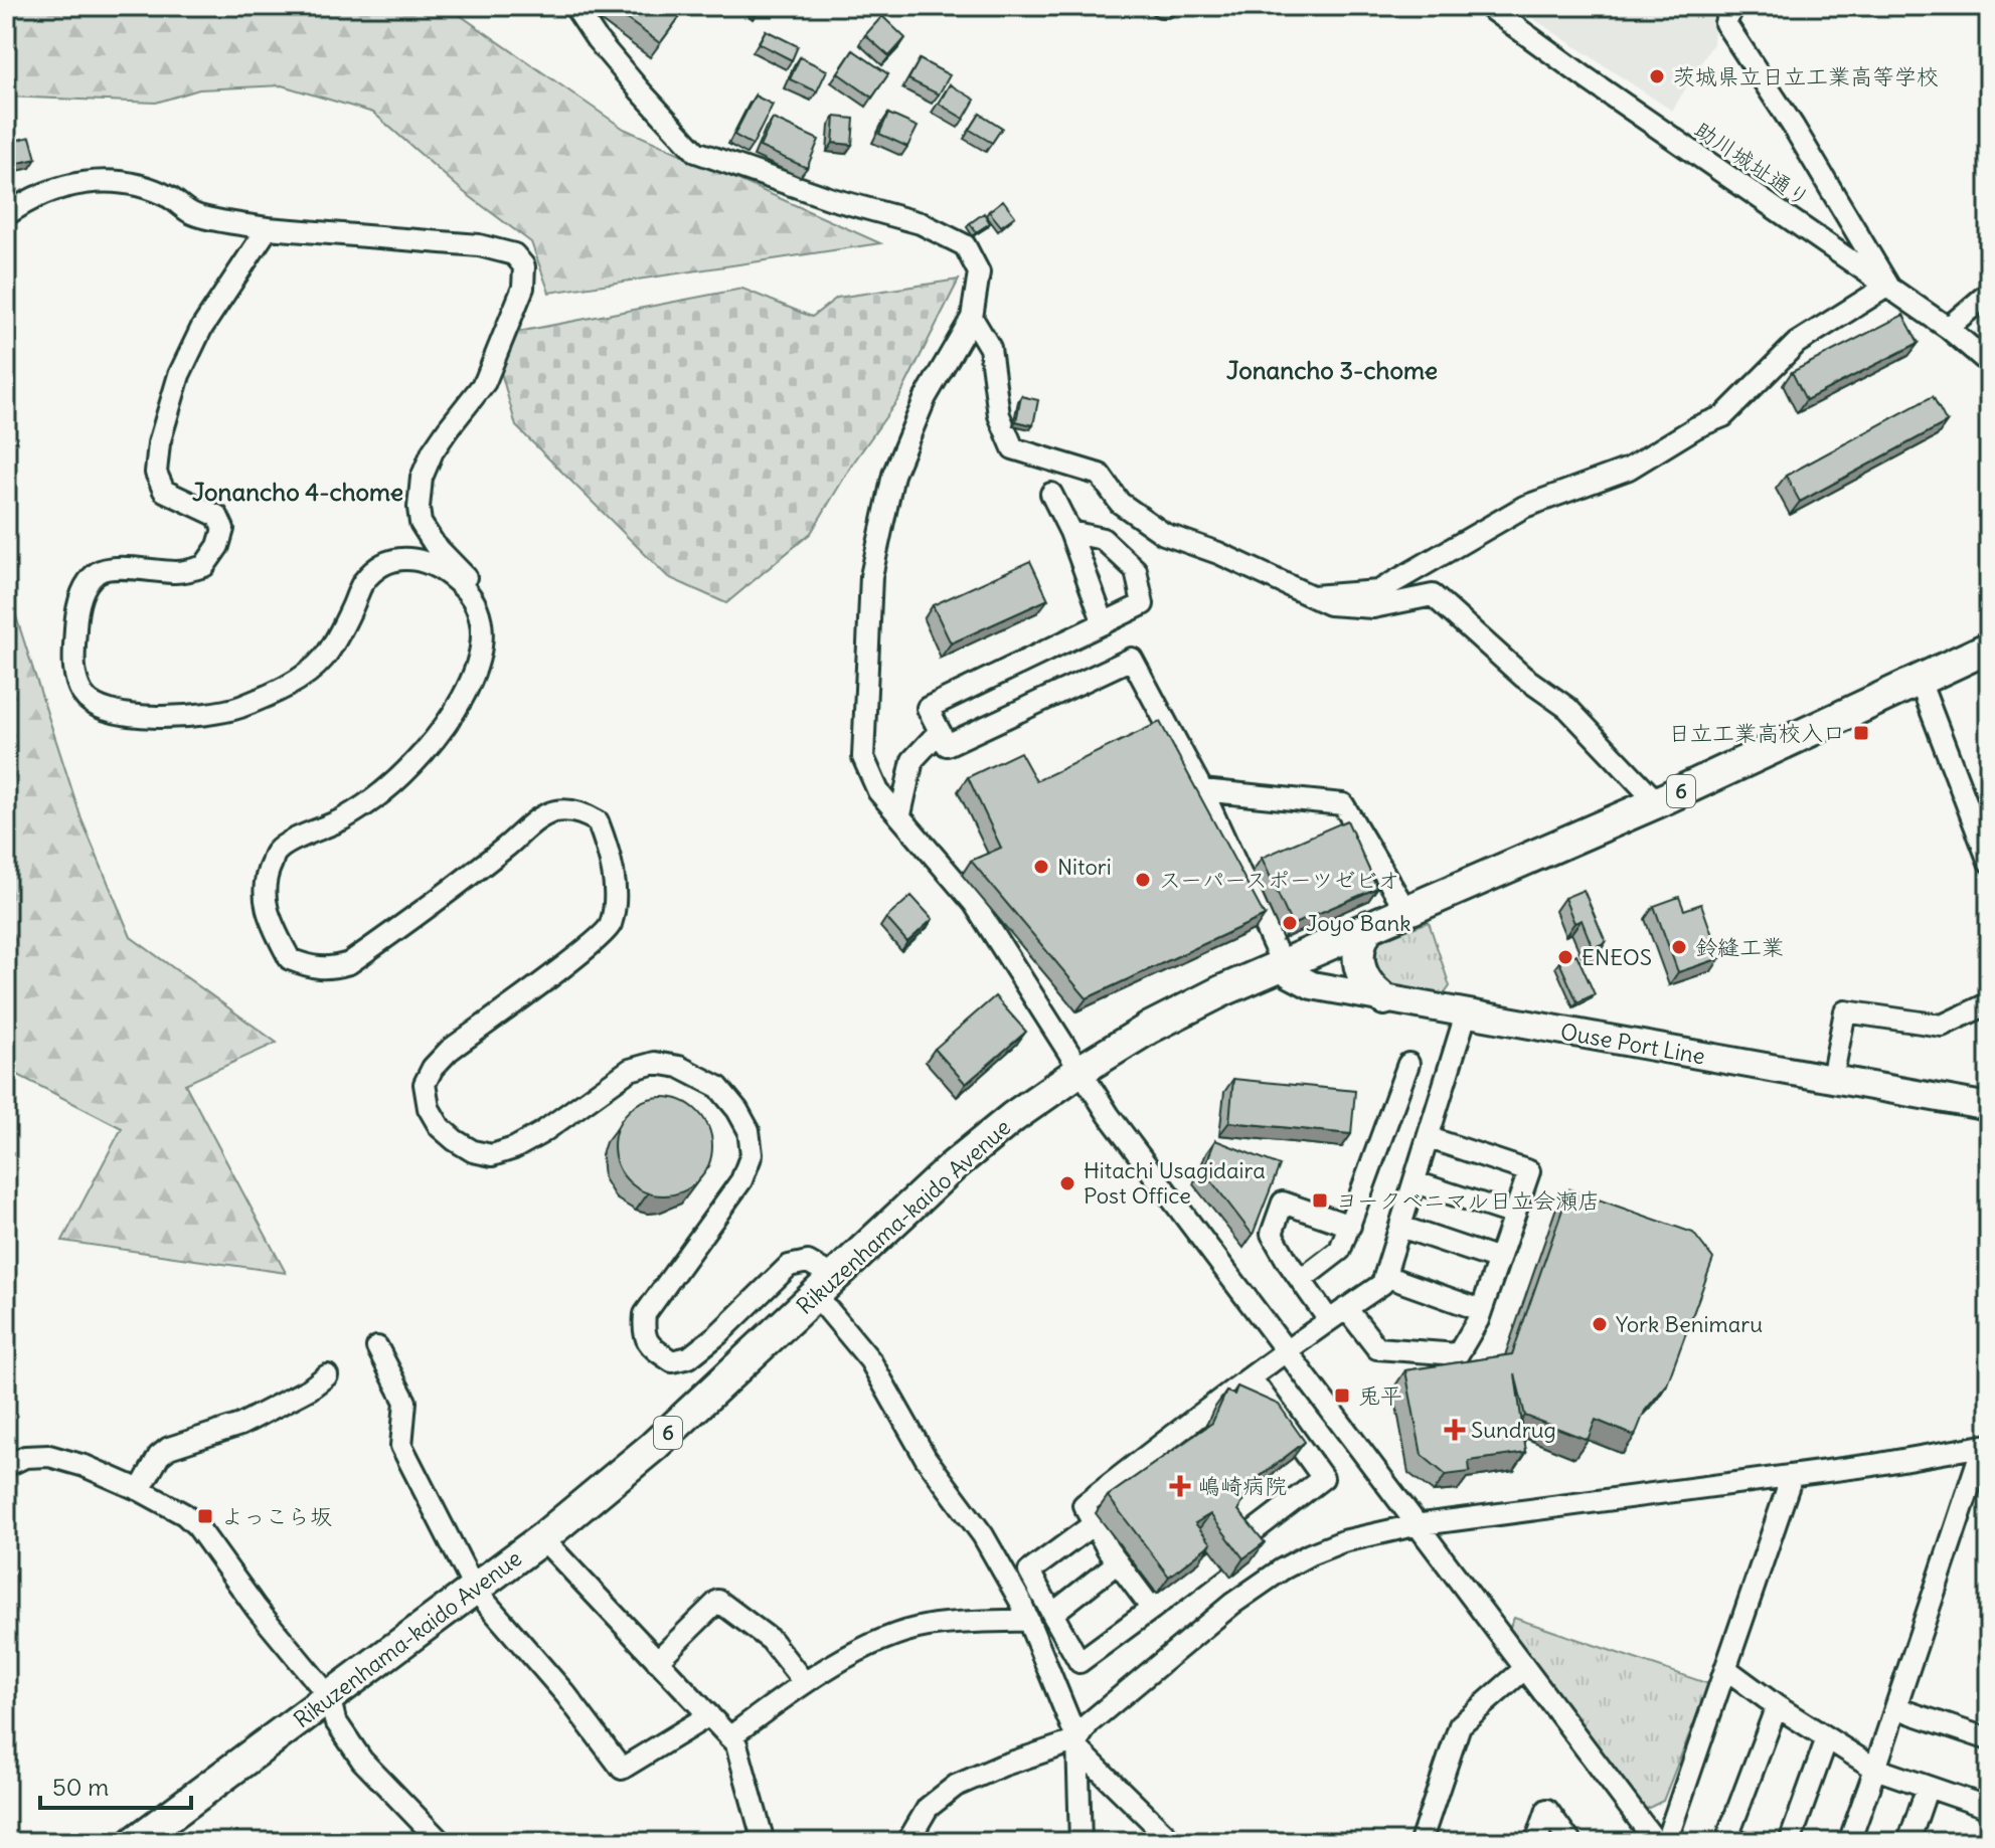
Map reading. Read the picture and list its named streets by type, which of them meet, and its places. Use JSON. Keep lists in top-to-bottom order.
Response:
{
  "streets": {
    "highway": ["6", "Rikuzenhama-kaido Avenue"],
    "main road": ["Ouse Port Line"],
    "street": ["助川城址通り"]
  },
  "crossings": [
    ["Ouse Port Line", "Rikuzenhama-kaido Avenue"]
  ],
  "districts": ["Jonancho 3-chome", "Jonancho 4-chome"],
  "places": {
    "other": [
      "茨城県立日立工業高等学校",
      "Nitori",
      "スーパースポーツゼビオ",
      "Joyo Bank",
      "鈴縫工業",
      "ENEOS",
      "Hitachi Usagidaira Post Office",
      "York Benimaru"
    ],
    "transit": [
      "日立工業高校入口",
      "ヨークベニマル日立会瀬店",
      "兎平",
      "よっこら坂"
    ],
    "health": ["Sundrug", "嶋崎病院"]
  },
  "scale_bar": "50 m"
}
